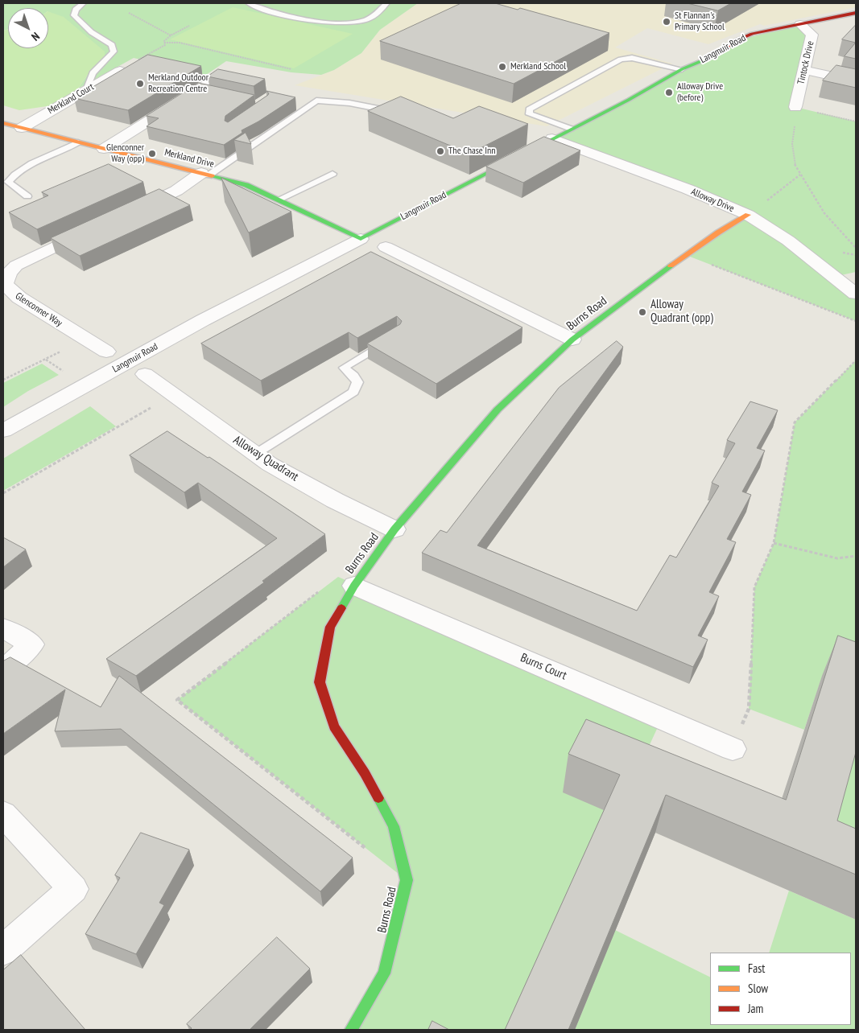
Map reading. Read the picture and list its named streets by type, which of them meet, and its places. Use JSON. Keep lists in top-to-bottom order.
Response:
{
  "streets": {
    "street": [
      "Langmuir Road",
      "Tintock Drive",
      "Merkland Court",
      "Merkland Drive",
      "Alloway Drive",
      "Glenconner Way",
      "Burns Road",
      "Alloway Quadrant",
      "Burns Court"
    ]
  },
  "crossings": [
    ["Langmuir Road", "Tintock Drive"],
    ["Langmuir Road", "Merkland Drive"],
    ["Langmuir Road", "Alloway Drive"],
    ["Merkland Court", "Merkland Drive"],
    ["Alloway Drive", "Burns Road"],
    ["Burns Road", "Alloway Quadrant"],
    ["Burns Road", "Burns Court"]
  ],
  "places": [
    "St Flannan's Primary School",
    "Merkland School",
    "Merkland Outdoor Recreation Centre",
    "Alloway Drive (before)",
    "The Chase Inn",
    "Glenconner Way (opp)",
    "Alloway Quadrant (opp)"
  ],
  "legend": ["Fast", "Slow", "Jam"],
  "north": "bottom right"
}
